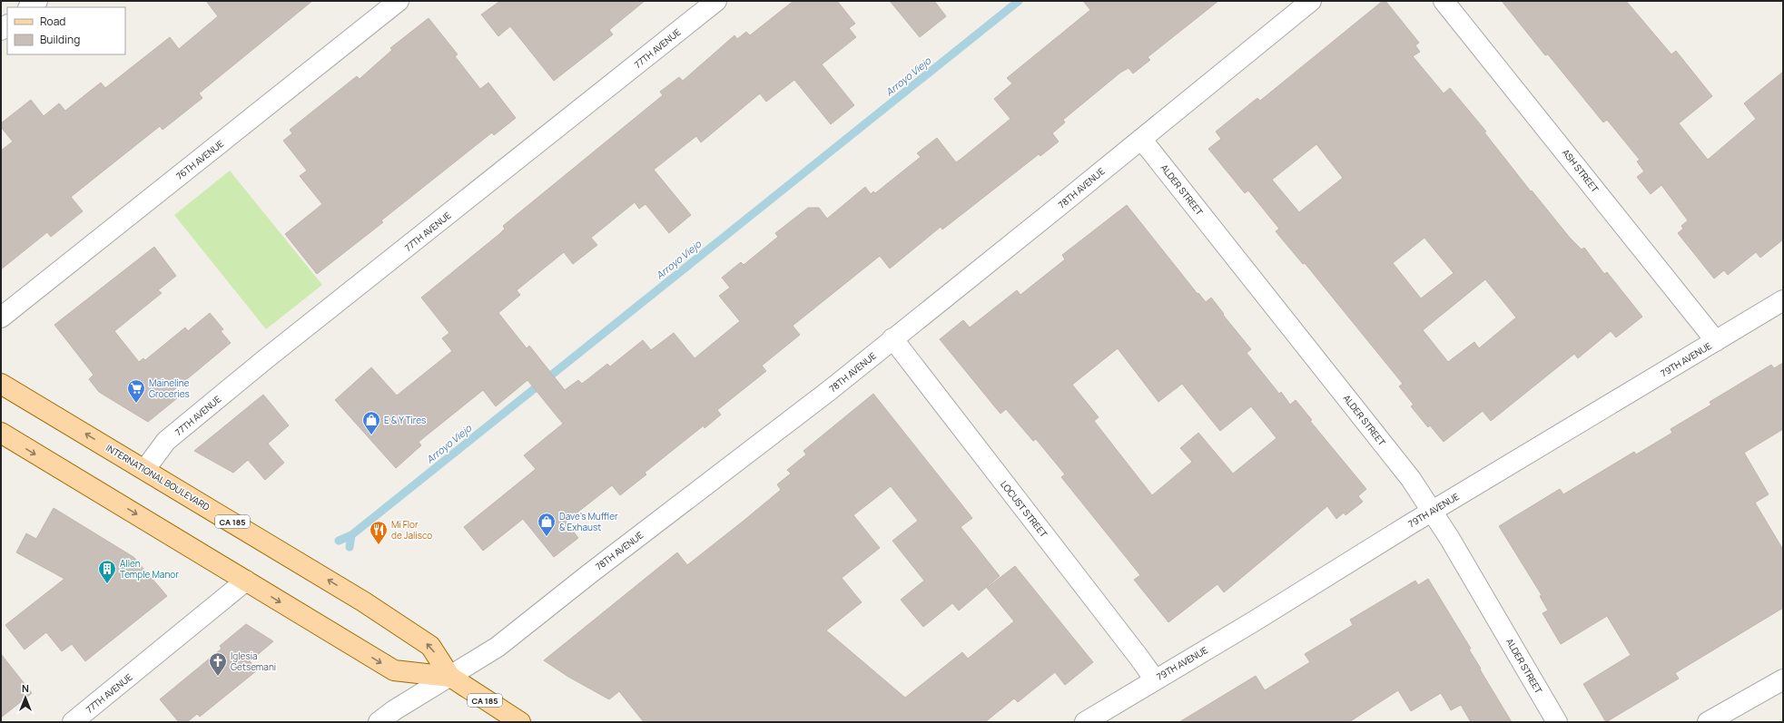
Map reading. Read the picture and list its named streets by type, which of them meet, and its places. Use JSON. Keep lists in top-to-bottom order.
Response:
{
  "streets": {
    "main road": ["INTERNATIONAL BOULEVARD", "CA 185"],
    "street": [
      "77TH AVENUE",
      "76TH AVENUE",
      "ASH STREET",
      "78TH AVENUE",
      "ALDER STREET",
      "79TH AVENUE",
      "LOCUST STREET"
    ]
  },
  "crossings": [
    ["77TH AVENUE", "INTERNATIONAL BOULEVARD"],
    ["ASH STREET", "79TH AVENUE"],
    ["78TH AVENUE", "ALDER STREET"],
    ["78TH AVENUE", "INTERNATIONAL BOULEVARD"],
    ["78TH AVENUE", "LOCUST STREET"],
    ["ALDER STREET", "79TH AVENUE"],
    ["79TH AVENUE", "LOCUST STREET"]
  ],
  "water": ["Arroyo Viejo"],
  "places": {
    "supermarket": ["Maineline Groceries"],
    "shop": ["E & Y Tires", "Dave's Muffler & Exhaust"],
    "restaurant": ["Mi Flor de Jalisco"],
    "building": ["Allen Temple Manor"],
    "church": ["Iglesia Getsemani"]
  },
  "legend": ["Road", "Building"],
  "north": "top"
}
